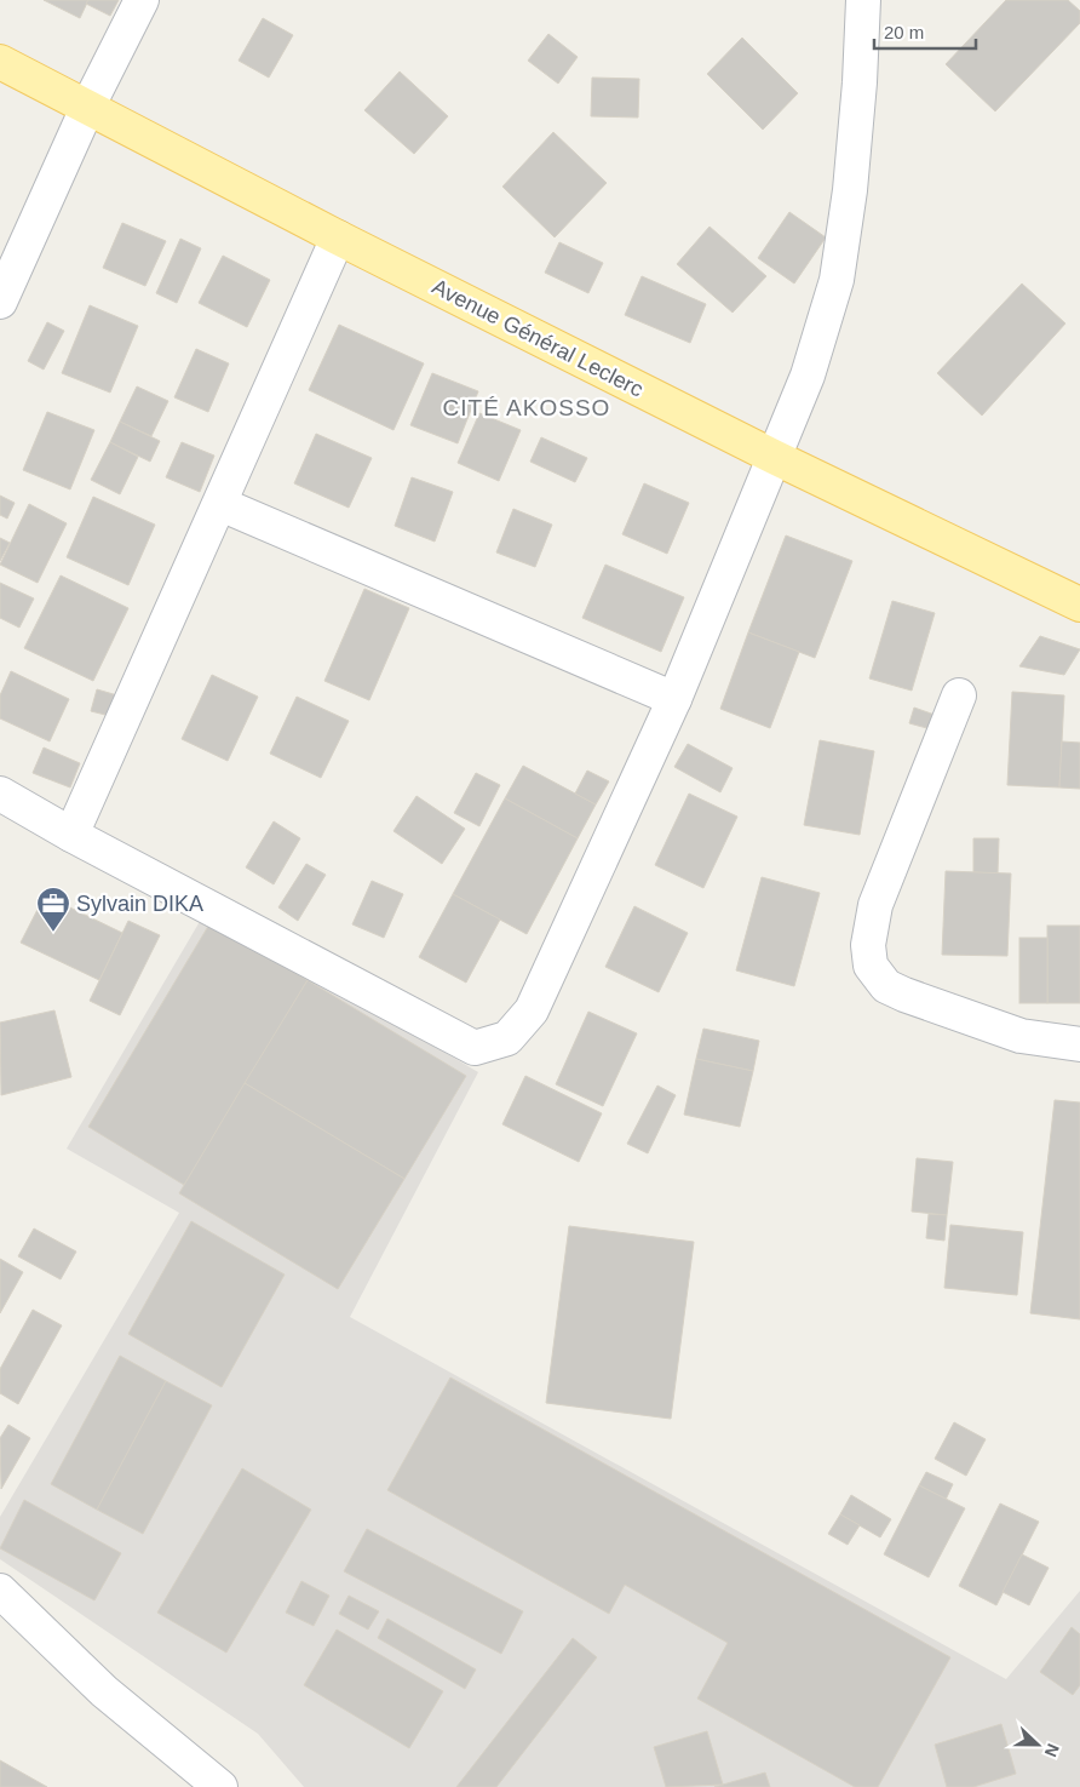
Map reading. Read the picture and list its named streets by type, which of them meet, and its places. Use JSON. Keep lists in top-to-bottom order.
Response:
{
  "streets": {
    "main road": ["Avenue Général Leclerc"]
  },
  "districts": ["CITÉ AKOSSO"],
  "places": {
    "office": ["Sylvain DIKA"]
  },
  "scale_bar": "20 m",
  "north": "right"
}
